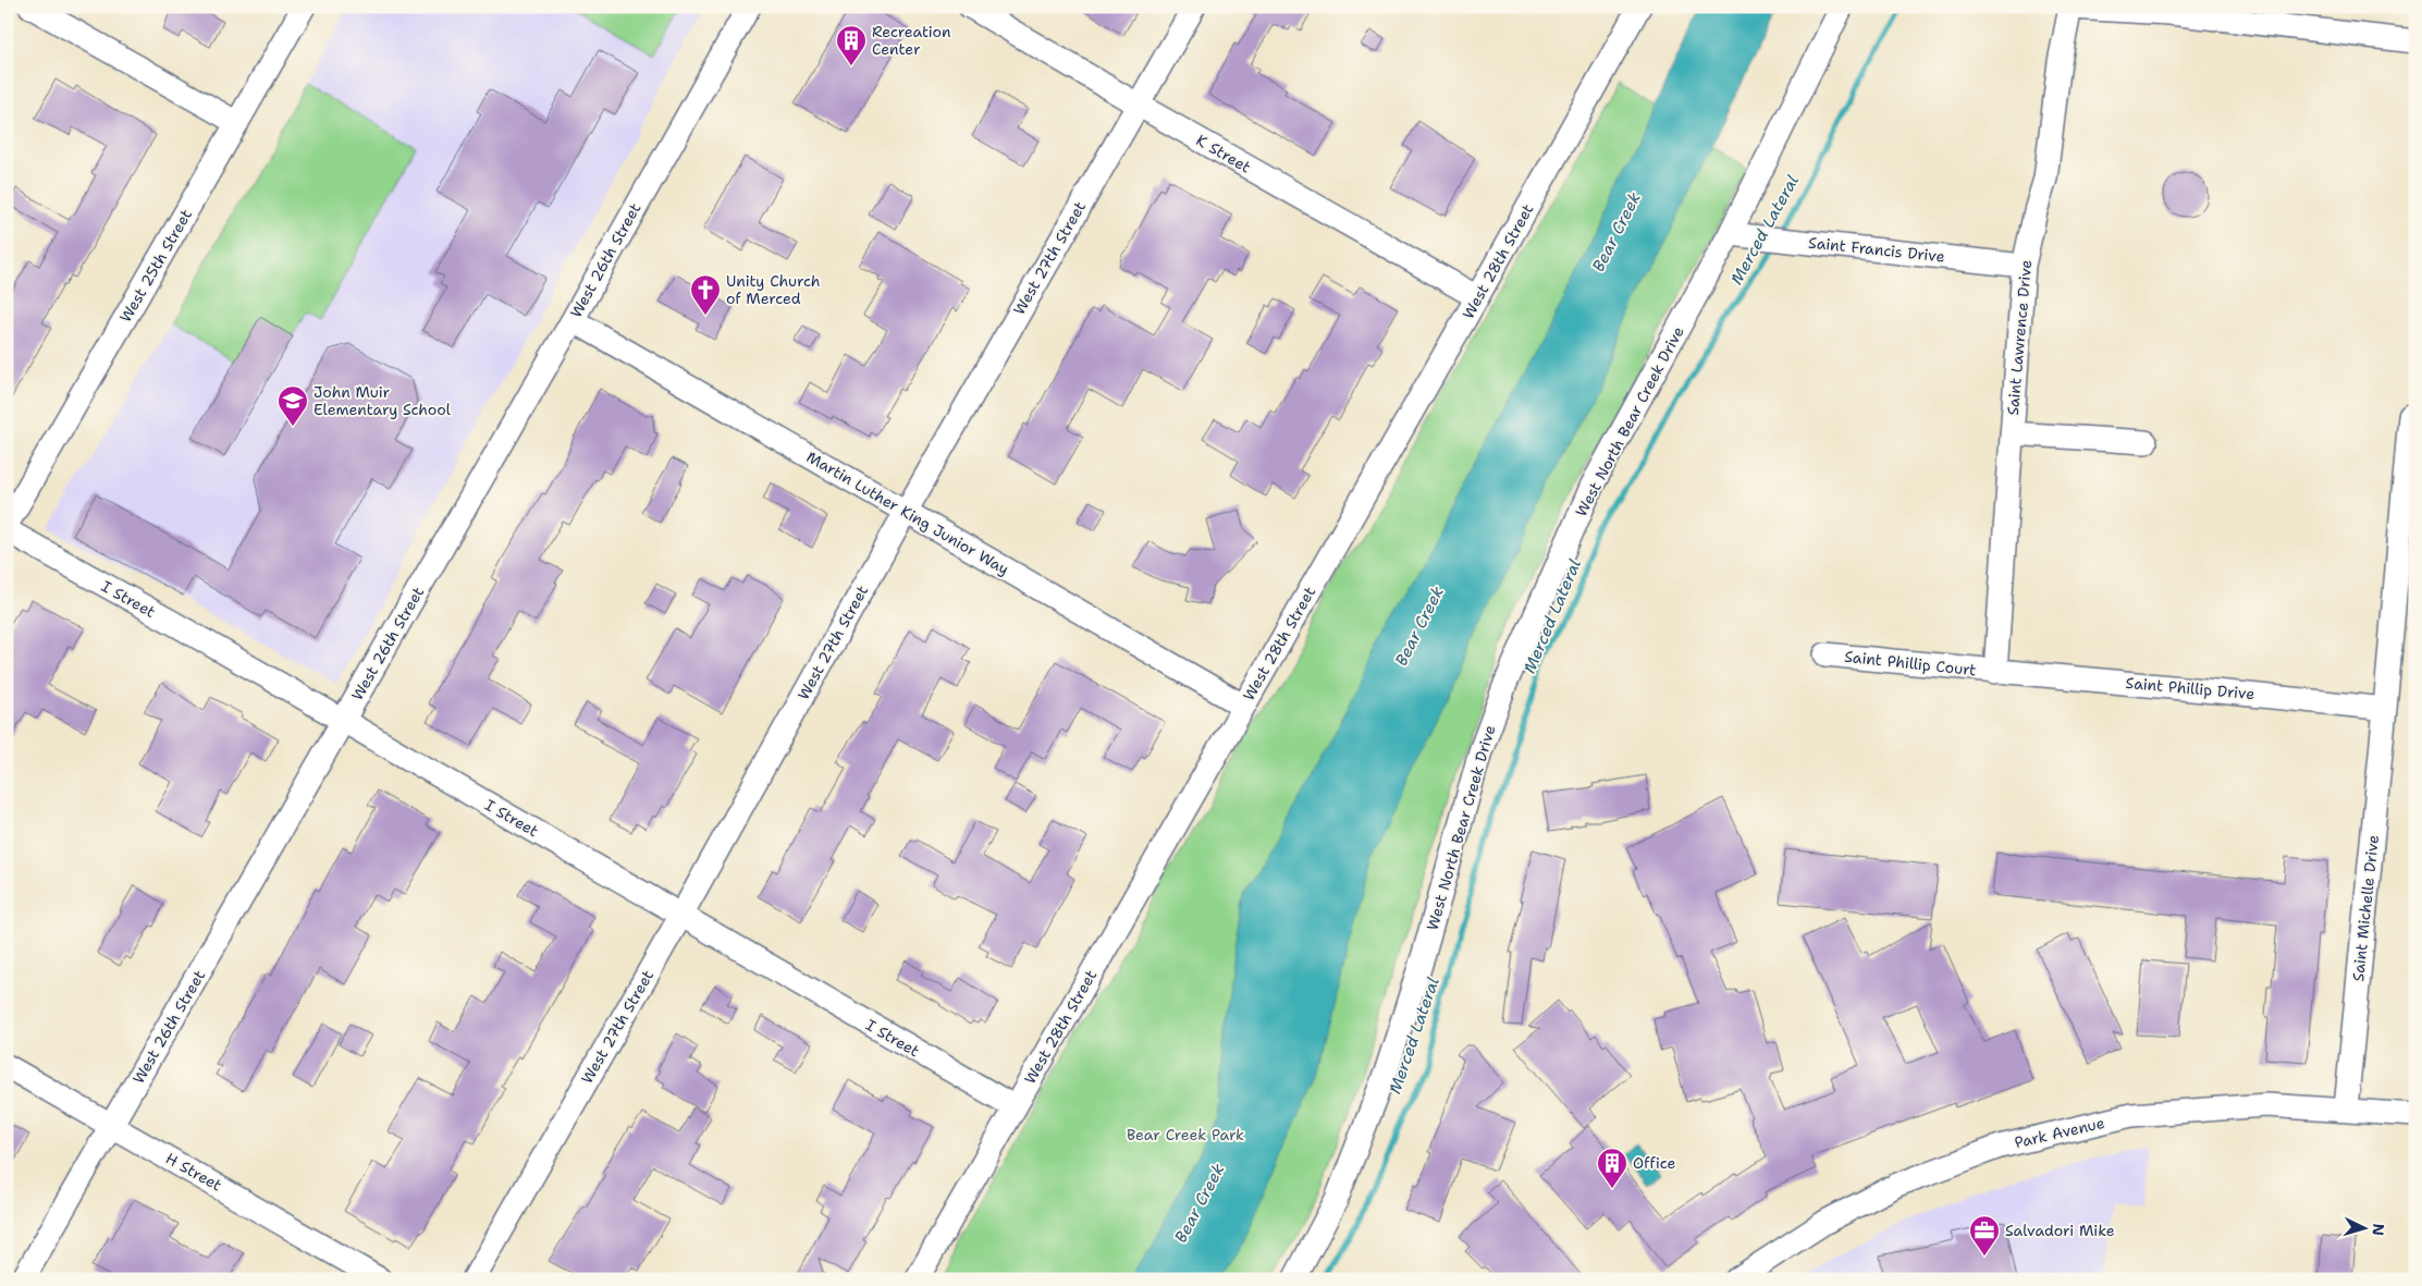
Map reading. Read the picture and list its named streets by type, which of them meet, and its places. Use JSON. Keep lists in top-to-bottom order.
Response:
{
  "streets": {
    "street": [
      "K Street",
      "Saint Francis Drive",
      "West 27th Street",
      "West 26th Street",
      "West 28th Street",
      "West 25th Street",
      "Saint Lawrence Drive",
      "West North Bear Creek Drive",
      "Martin Luther King Junior Way",
      "I Street",
      "Saint Phillip Court",
      "Saint Phillip Drive",
      "Saint Michelle Drive",
      "Park Avenue",
      "H Street"
    ]
  },
  "crossings": [
    ["K Street", "West 27th Street"],
    ["K Street", "West 28th Street"],
    ["Saint Francis Drive", "Saint Lawrence Drive"],
    ["Saint Francis Drive", "West North Bear Creek Drive"],
    ["West 27th Street", "Martin Luther King Junior Way"],
    ["West 27th Street", "I Street"],
    ["West 26th Street", "Martin Luther King Junior Way"],
    ["West 26th Street", "I Street"],
    ["West 26th Street", "H Street"],
    ["West 28th Street", "Martin Luther King Junior Way"],
    ["West 28th Street", "I Street"],
    ["Saint Lawrence Drive", "Saint Phillip Court"],
    ["Saint Lawrence Drive", "Saint Phillip Drive"],
    ["Saint Phillip Court", "Saint Phillip Drive"],
    ["Saint Phillip Drive", "Saint Michelle Drive"],
    ["Saint Michelle Drive", "Park Avenue"]
  ],
  "water": ["Merced Lateral", "Bear Creek"],
  "parks": ["Bear Creek Park"],
  "places": {
    "building": ["Recreation Center", "Office"],
    "church": ["Unity Church of Merced"],
    "school or university": ["John Muir Elementary School"],
    "office": ["Salvadori Mike"]
  },
  "north": "right"
}
